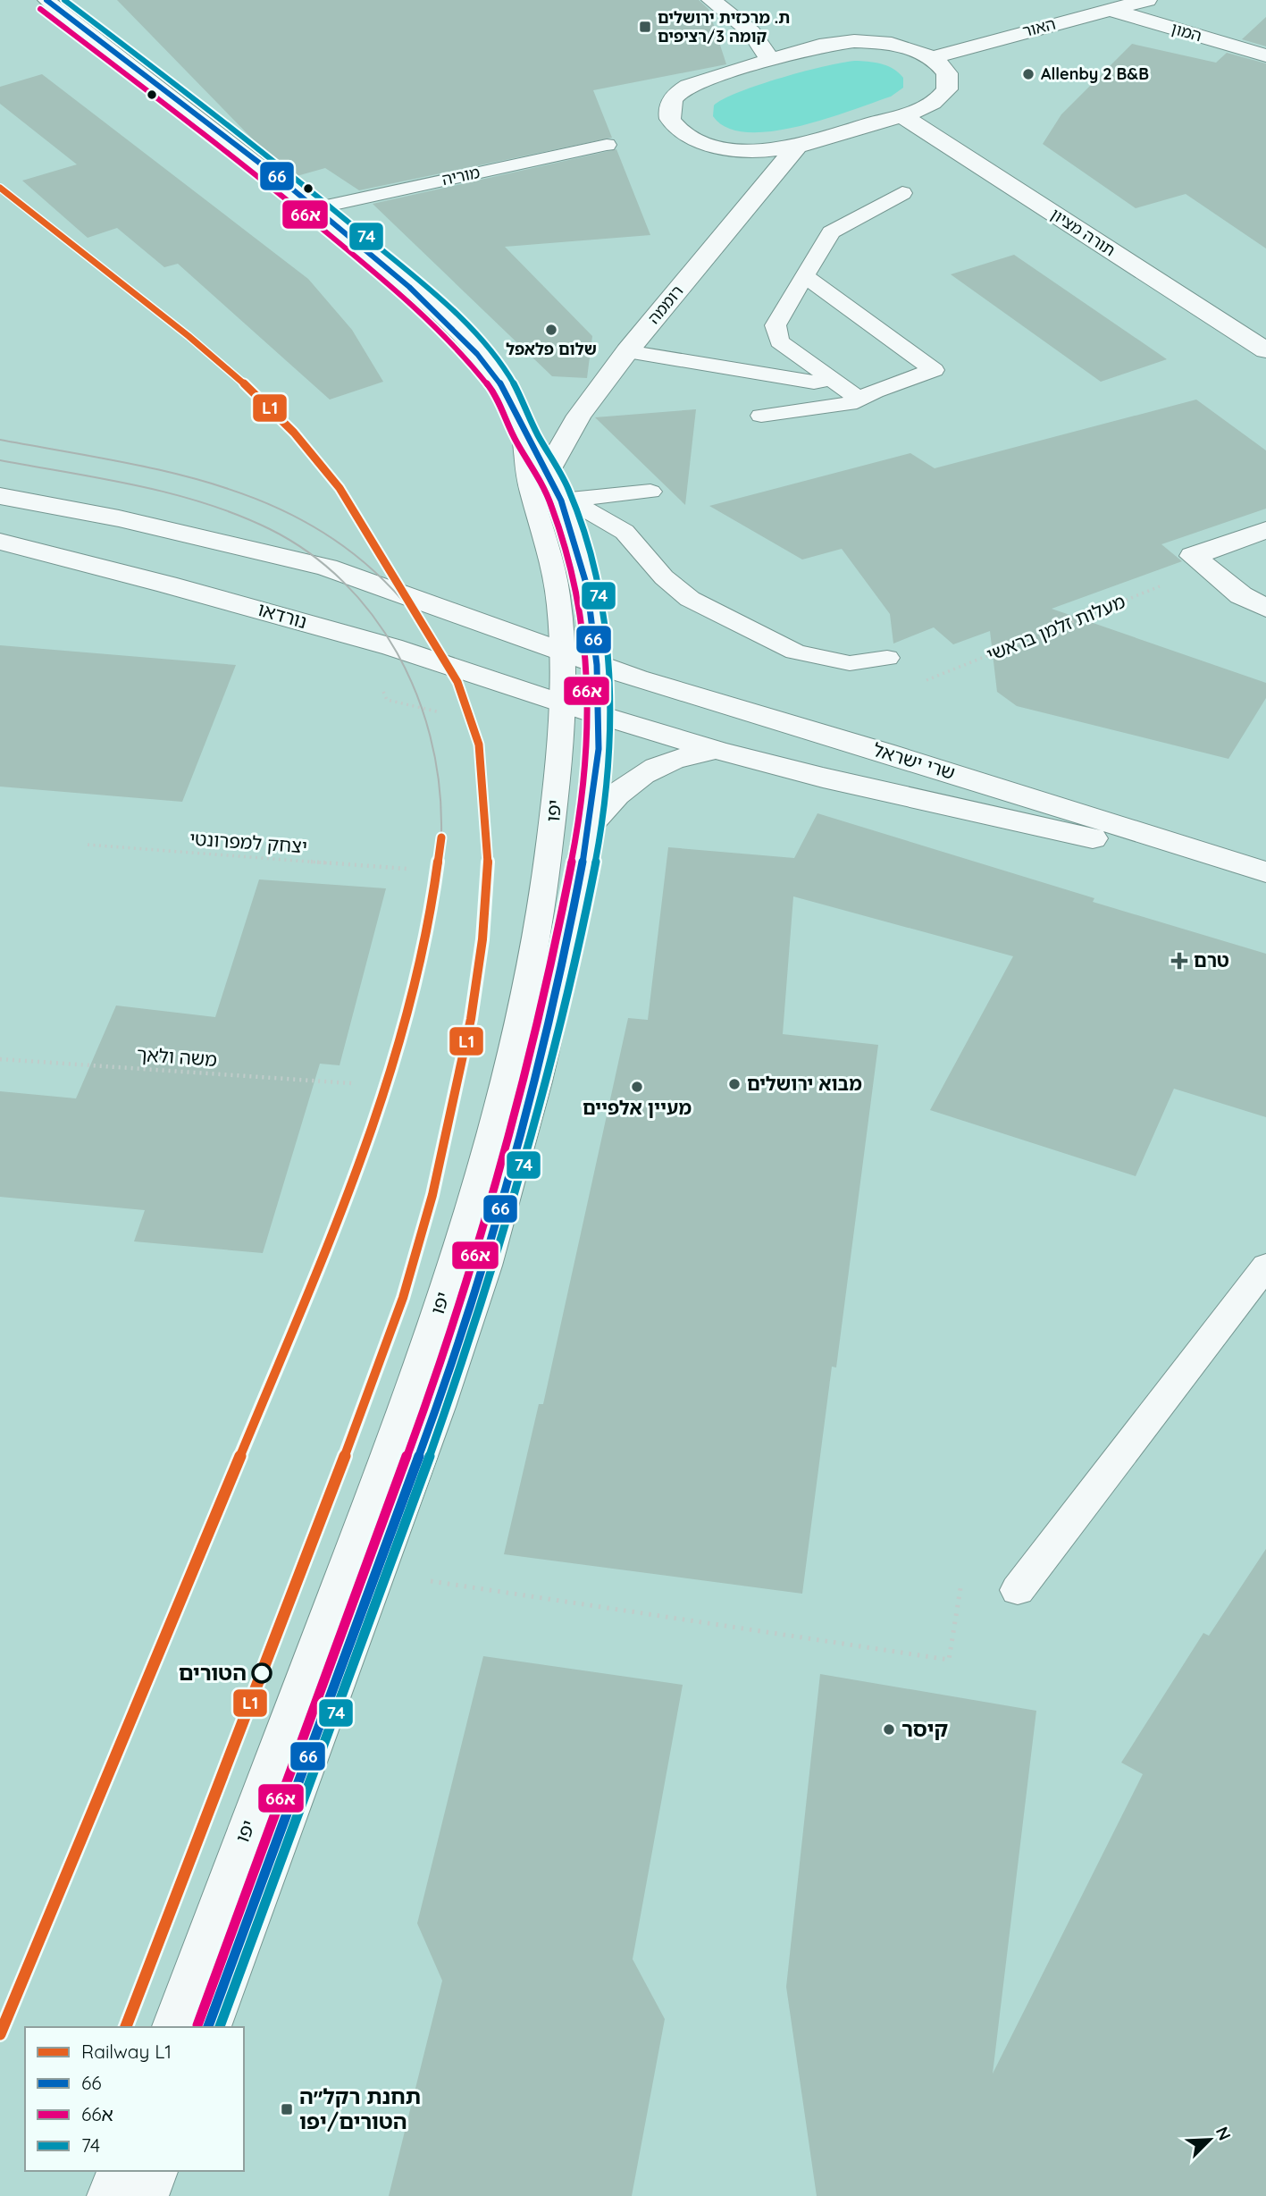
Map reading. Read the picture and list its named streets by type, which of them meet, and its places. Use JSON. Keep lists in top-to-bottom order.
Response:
{
  "streets": {
    "street": [
      "האור",
      "המון",
      "תורה מציון",
      "רוממה",
      "נורדאו",
      "שרי ישראל",
      "יפו"
    ],
    "lane": ["מוריה"],
    "path": ["מעלות זלמן בראשי", "יצחק למפרונטי", "משה ולאך"]
  },
  "crossings": [
    ["האור", "המון"],
    ["מוריה", "יפו"],
    ["רוממה", "יפו"],
    ["נורדאו", "שרי ישראל"],
    ["נורדאו", "יפו"],
    ["שרי ישראל", "יפו"]
  ],
  "places": {
    "transit": ["ת. מרכזית ירושלים קומה 3/רציפים", "תחנת רקל״ה הטורים/יפו"],
    "other": [
      "Allenby 2 B&B",
      "שלום פלאפל",
      "מבוא ירושלים",
      "מעיין אלפיים",
      "הטורים",
      "קיסר"
    ],
    "health": ["טרם"]
  },
  "lines": [
    "transit line 66",
    "transit line 74",
    "transit line 66א",
    "rail line L1"
  ],
  "legend": [
    "Railway L1",
    "66",
    "66א",
    "74"
  ],
  "north": "top right"
}
